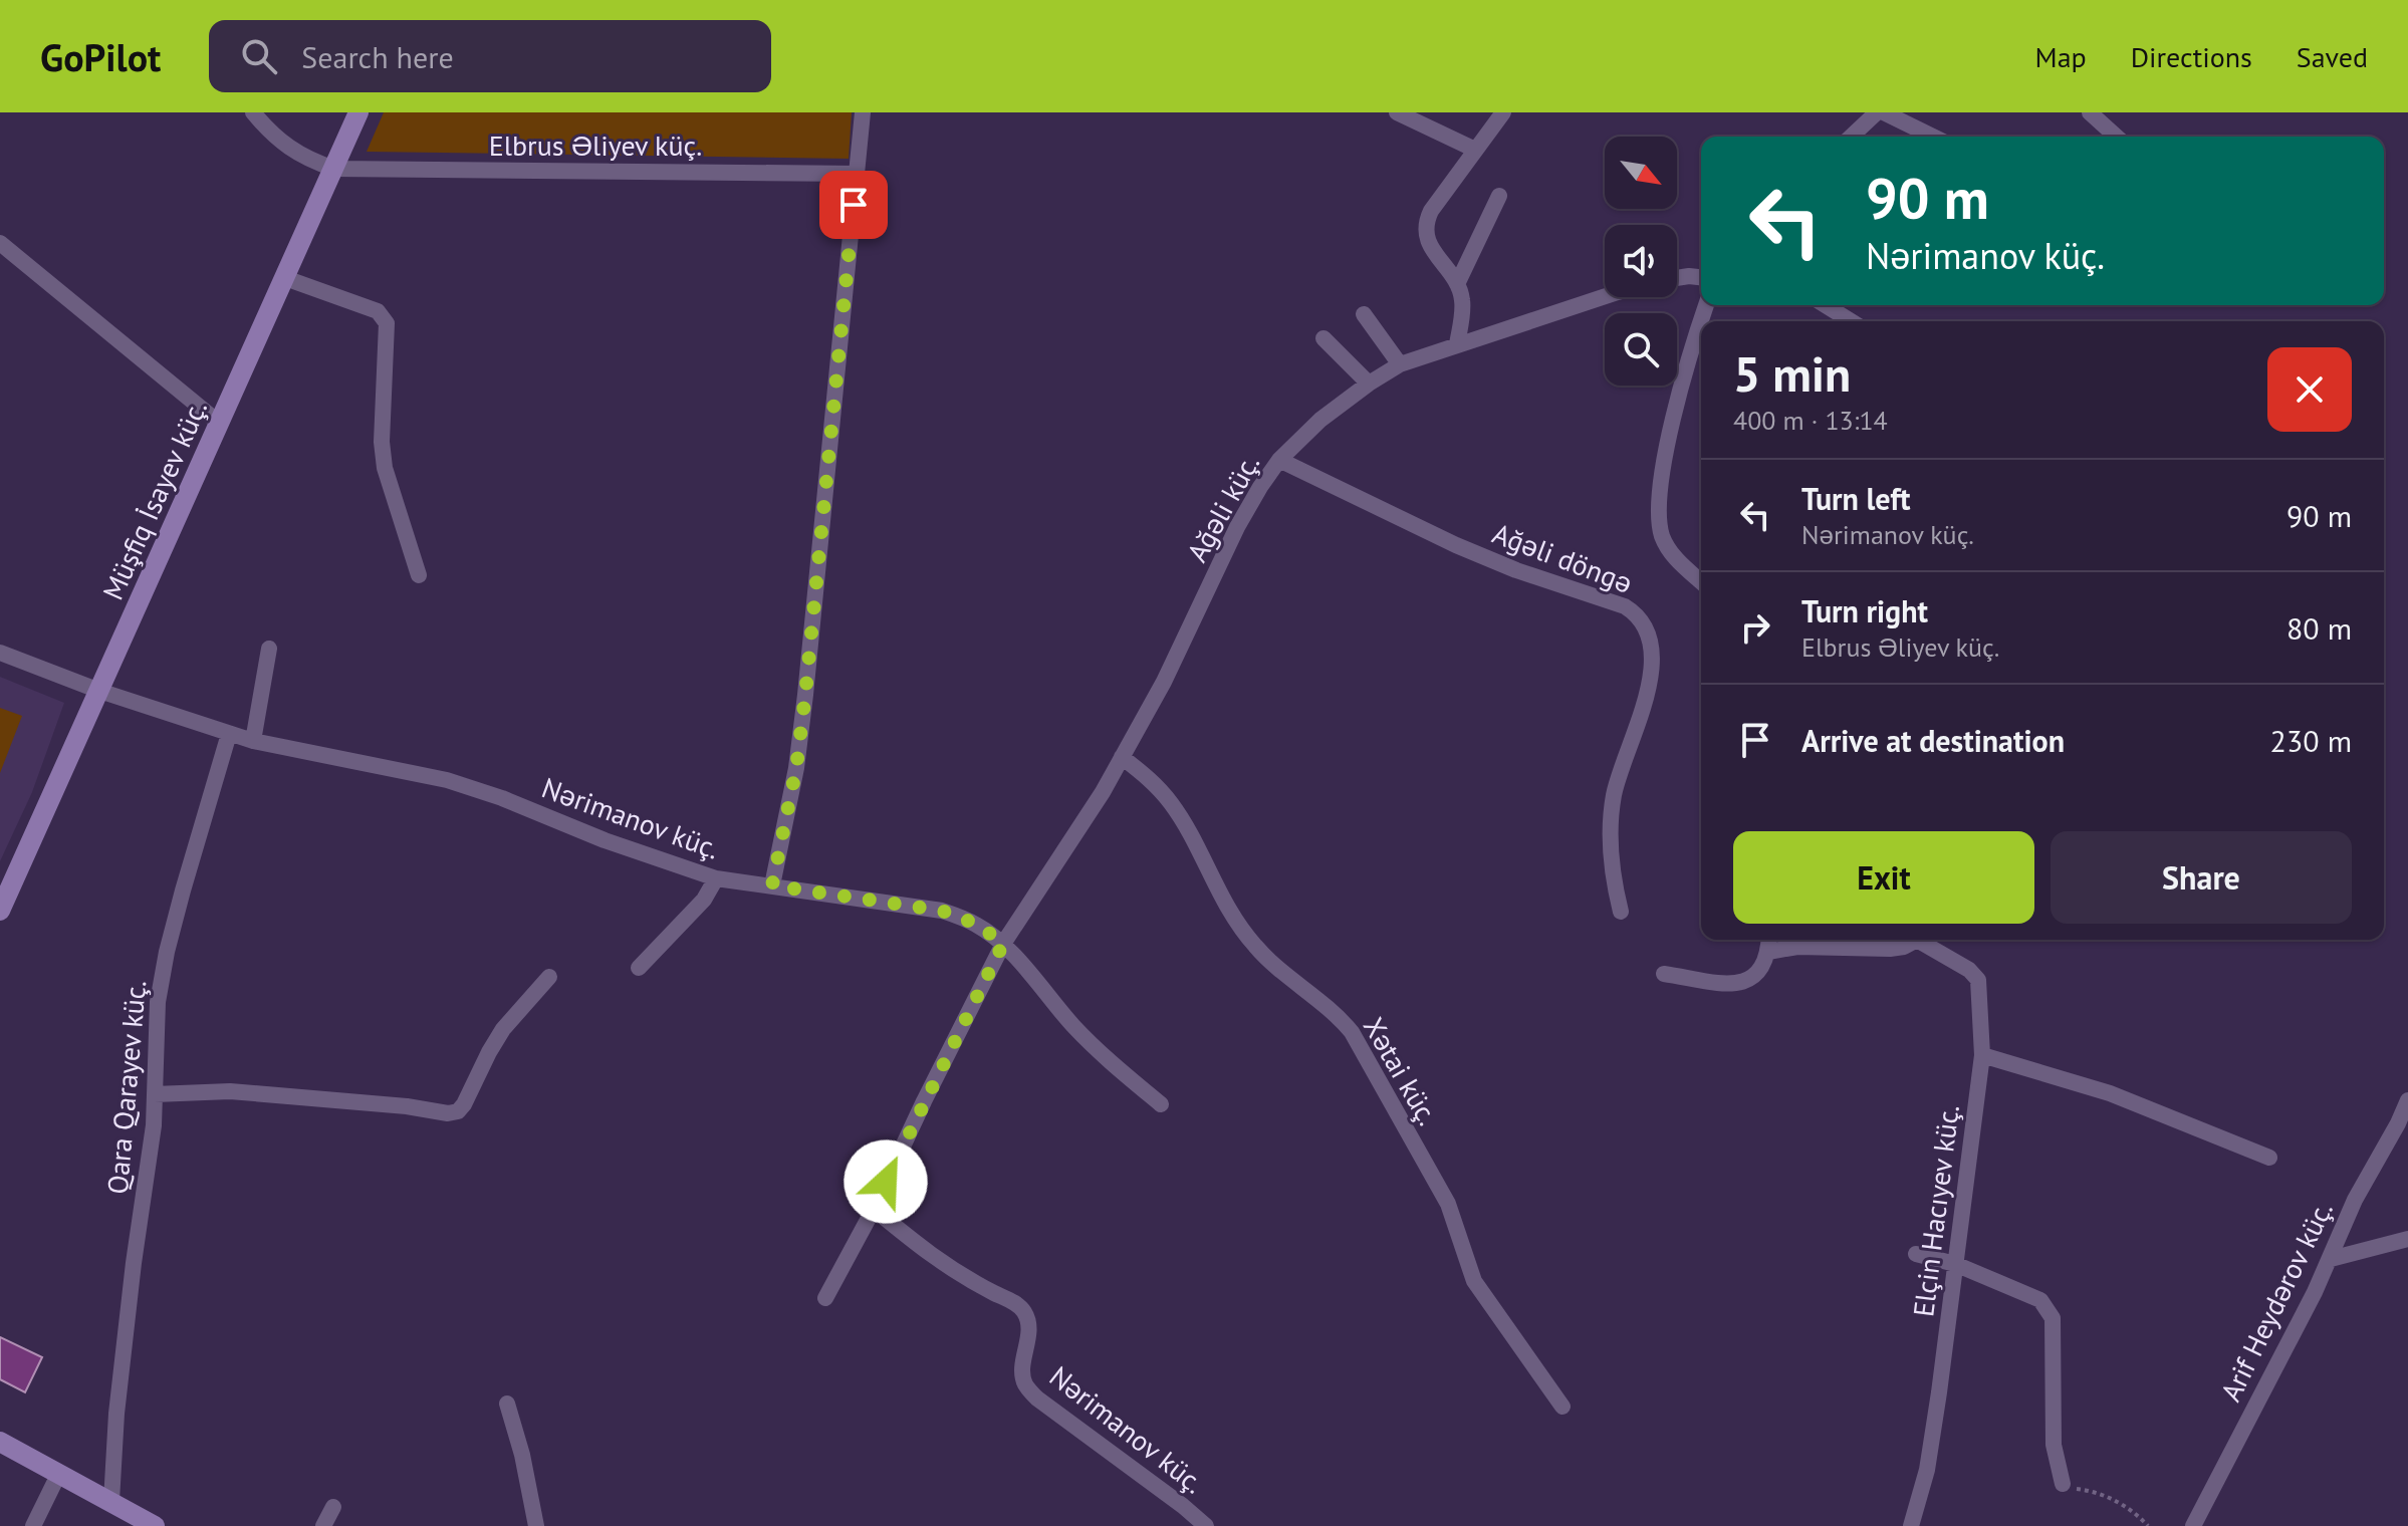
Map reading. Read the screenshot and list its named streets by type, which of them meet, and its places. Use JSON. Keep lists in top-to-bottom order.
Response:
{
  "streets": {
    "street": [
      "Elbrus Əliyev küç.",
      "Müşfiq İsayev küç.",
      "Ağəli küç.",
      "Ağəli döngə",
      "Nərimanov küç.",
      "Xətai küç.",
      "Qara Qarayev küç.",
      "Elçin Hacıyev küç.",
      "Arif Heydərov küç."
    ]
  },
  "crossings": [
    ["Elbrus Əliyev küç.", "Müşfiq İsayev küç."],
    ["Müşfiq İsayev küç.", "Nərimanov küç."],
    ["Ağəli küç.", "Ağəli döngə"],
    ["Ağəli küç.", "Nərimanov küç."],
    ["Ağəli küç.", "Xətai küç."],
    ["Nərimanov küç.", "Qara Qarayev küç."]
  ],
  "north": "bottom right",
  "page": {
    "header": "GoPilot",
    "search": "Search here",
    "nav": ["Map", "Directions", "Saved"],
    "turn": ["90 m", "Nərimanov küç."],
    "heading": ["5 min", "400 m · 13:14"],
    "list": [
      {
        "name": "Turn left",
        "note": "Nərimanov küç.",
        "value": "90 m"
      },
      {
        "name": "Turn right",
        "note": "Elbrus Əliyev küç.",
        "value": "80 m"
      },
      {
        "name": "Arrive at destination",
        "value": "230 m"
      }
    ],
    "buttons": ["Exit", "Share"]
  }
}
